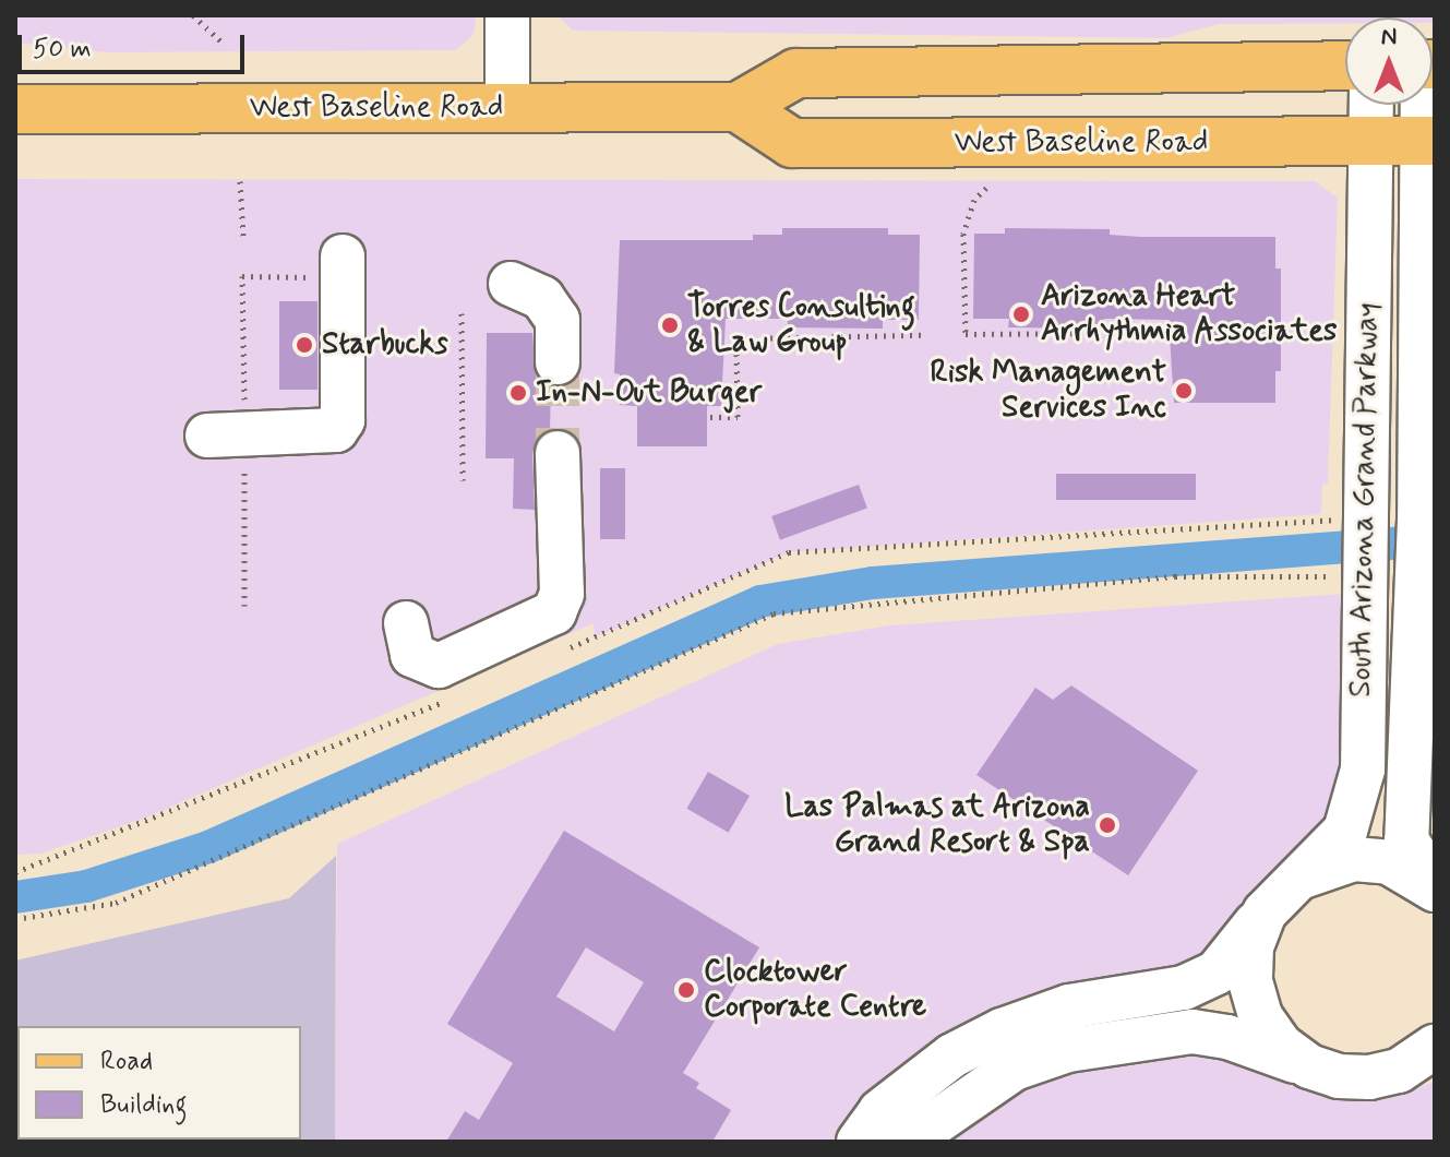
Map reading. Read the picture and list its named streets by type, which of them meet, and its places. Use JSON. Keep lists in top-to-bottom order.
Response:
{
  "streets": {
    "main road": ["West Baseline Road"],
    "street": ["South Arizona Grand Parkway"]
  },
  "crossings": [
    ["West Baseline Road", "South Arizona Grand Parkway"]
  ],
  "places": [
    "Arizona Heart Arrhythmia Associates",
    "Torres Consulting & Law Group",
    "Starbucks",
    "Risk Management Services Inc",
    "In-N-Out Burger",
    "Las Palmas at Arizona Grand Resort & Spa",
    "Clocktower Corporate Centre"
  ],
  "legend": ["Road", "Building"],
  "scale_bar": "50 m",
  "north": "top"
}
